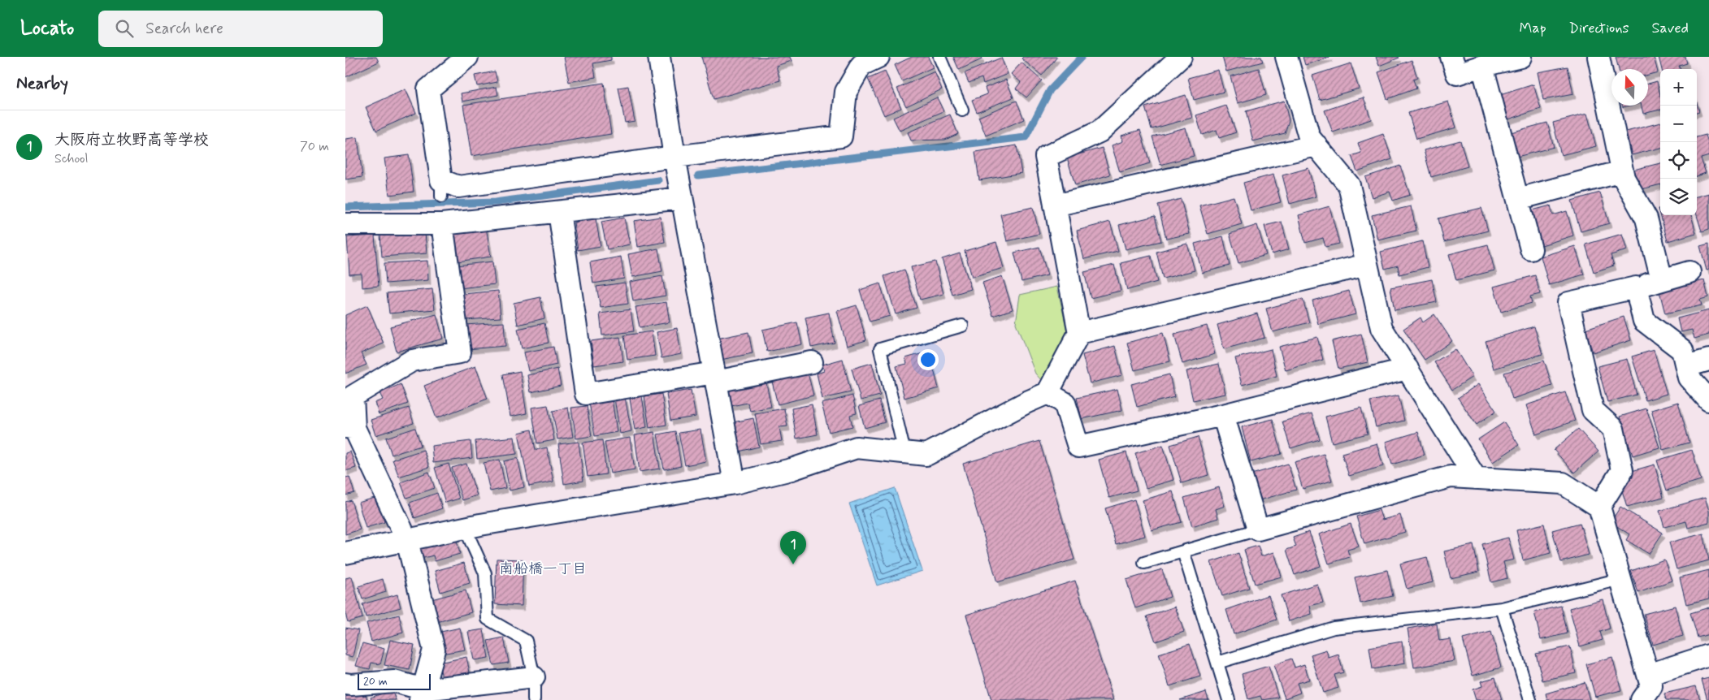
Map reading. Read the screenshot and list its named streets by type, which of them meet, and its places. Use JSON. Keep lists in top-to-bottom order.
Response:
{
  "districts": ["南船橋一丁目"],
  "scale_bar": "20 m",
  "north": "top",
  "page": {
    "header": "Locato",
    "search": "Search here",
    "nav": ["Map", "Directions", "Saved"],
    "heading": "Nearby",
    "map_buttons": ["+", "−"],
    "list": [
      {
        "mark": "1",
        "name": "大阪府立牧野高等学校",
        "note": "School",
        "value": "70 m"
      }
    ],
    "pins": "1",
    "scale": "20 m"
  }
}
